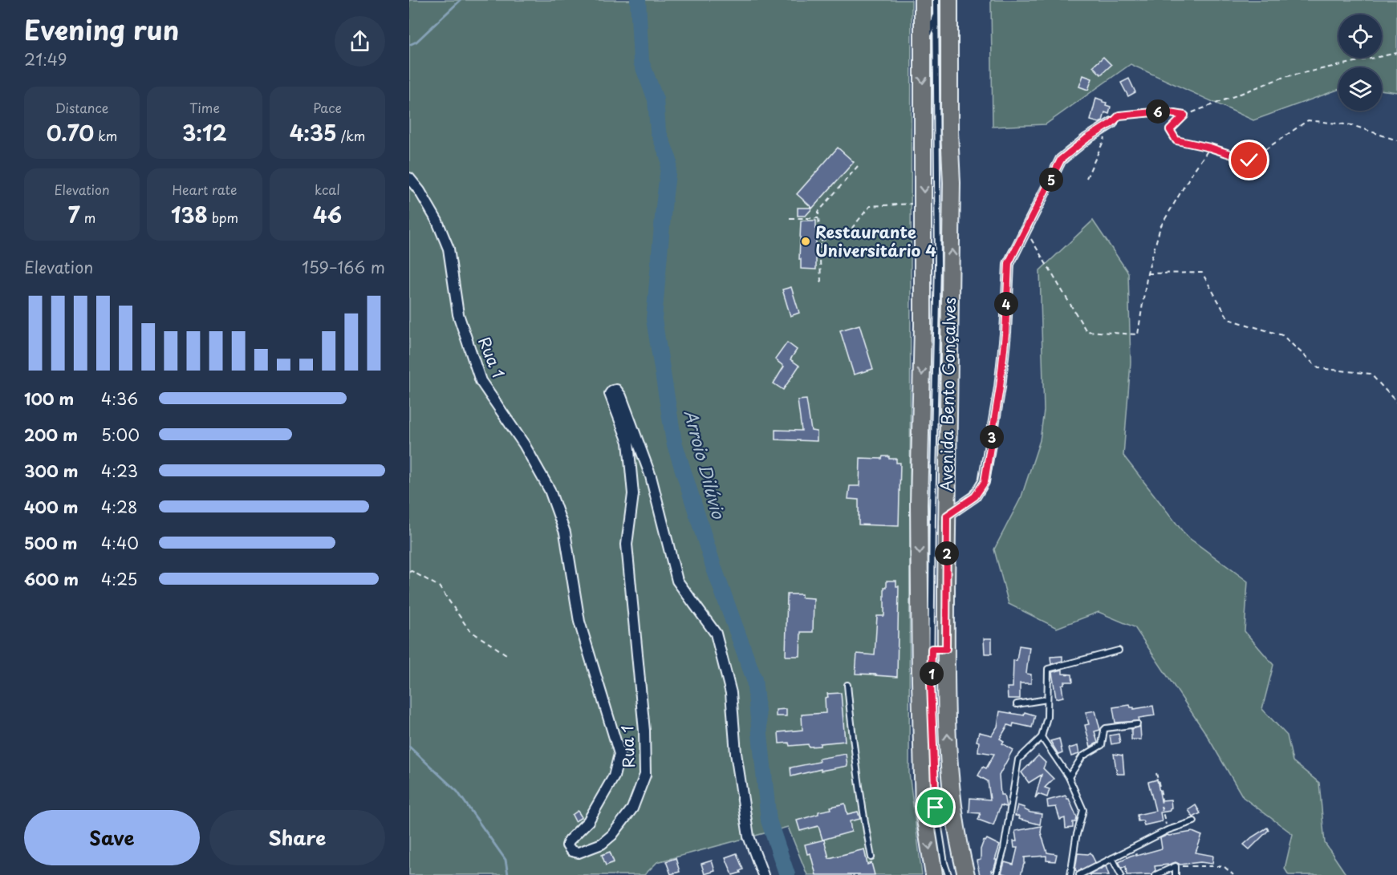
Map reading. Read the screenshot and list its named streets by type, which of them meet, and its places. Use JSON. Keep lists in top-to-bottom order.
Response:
{
  "streets": {
    "main road": ["Avenida Bento Gonçalves"],
    "street": ["Rua 1"]
  },
  "water": ["Arroio Dilúvio"],
  "places": ["Restaurante Universitário 4"],
  "page": {
    "heading": ["Evening run", "21:49"],
    "stats": [
      ["Distance", "0.70 km"],
      ["Time", "3:12"],
      ["Pace", "4:35 /km"],
      ["Elevation", "7 m"],
      ["Heart rate", "138 bpm"],
      ["kcal", "46"]
    ],
    "pins": [
      "6",
      "5",
      "4",
      "3",
      "2",
      "1"
    ],
    "chart": ["Elevation", "159–166 m"],
    "list": [
      {
        "name": "100 m",
        "note": "4:36"
      },
      {
        "name": "200 m",
        "note": "5:00"
      },
      {
        "name": "300 m",
        "note": "4:23"
      },
      {
        "name": "400 m",
        "note": "4:28"
      },
      {
        "name": "500 m",
        "note": "4:40"
      },
      {
        "name": "600 m",
        "note": "4:25"
      }
    ],
    "buttons": ["Save", "Share"]
  }
}
